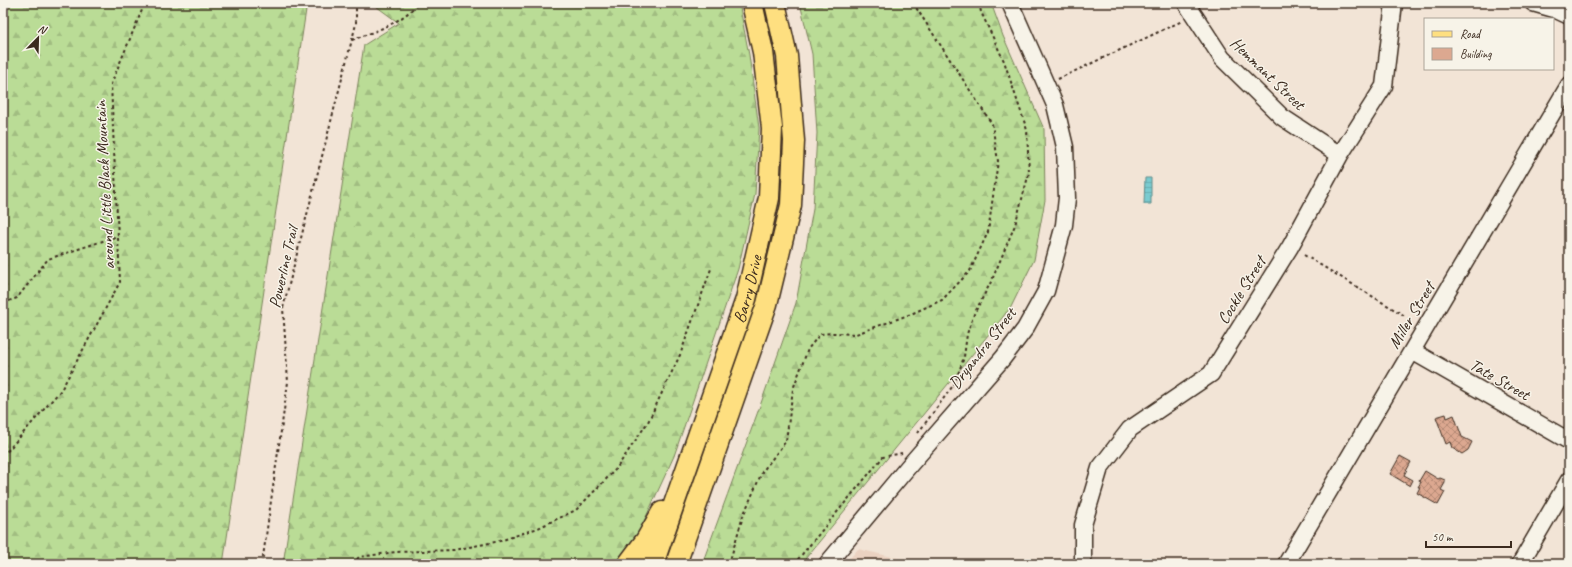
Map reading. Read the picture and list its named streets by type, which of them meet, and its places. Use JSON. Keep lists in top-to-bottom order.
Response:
{
  "streets": {
    "main road": ["Barry Drive"],
    "street": [
      "Hemmant Street",
      "Cockle Street",
      "Miller Street",
      "Dryandra Street",
      "Tate Street"
    ],
    "path": ["around Little Black Mountain", "Powerline Trail"]
  },
  "crossings": [
    ["Hemmant Street", "Cockle Street"],
    ["Miller Street", "Tate Street"]
  ],
  "legend": ["Road", "Building"],
  "scale_bar": "50 m",
  "north": "top right"
}
